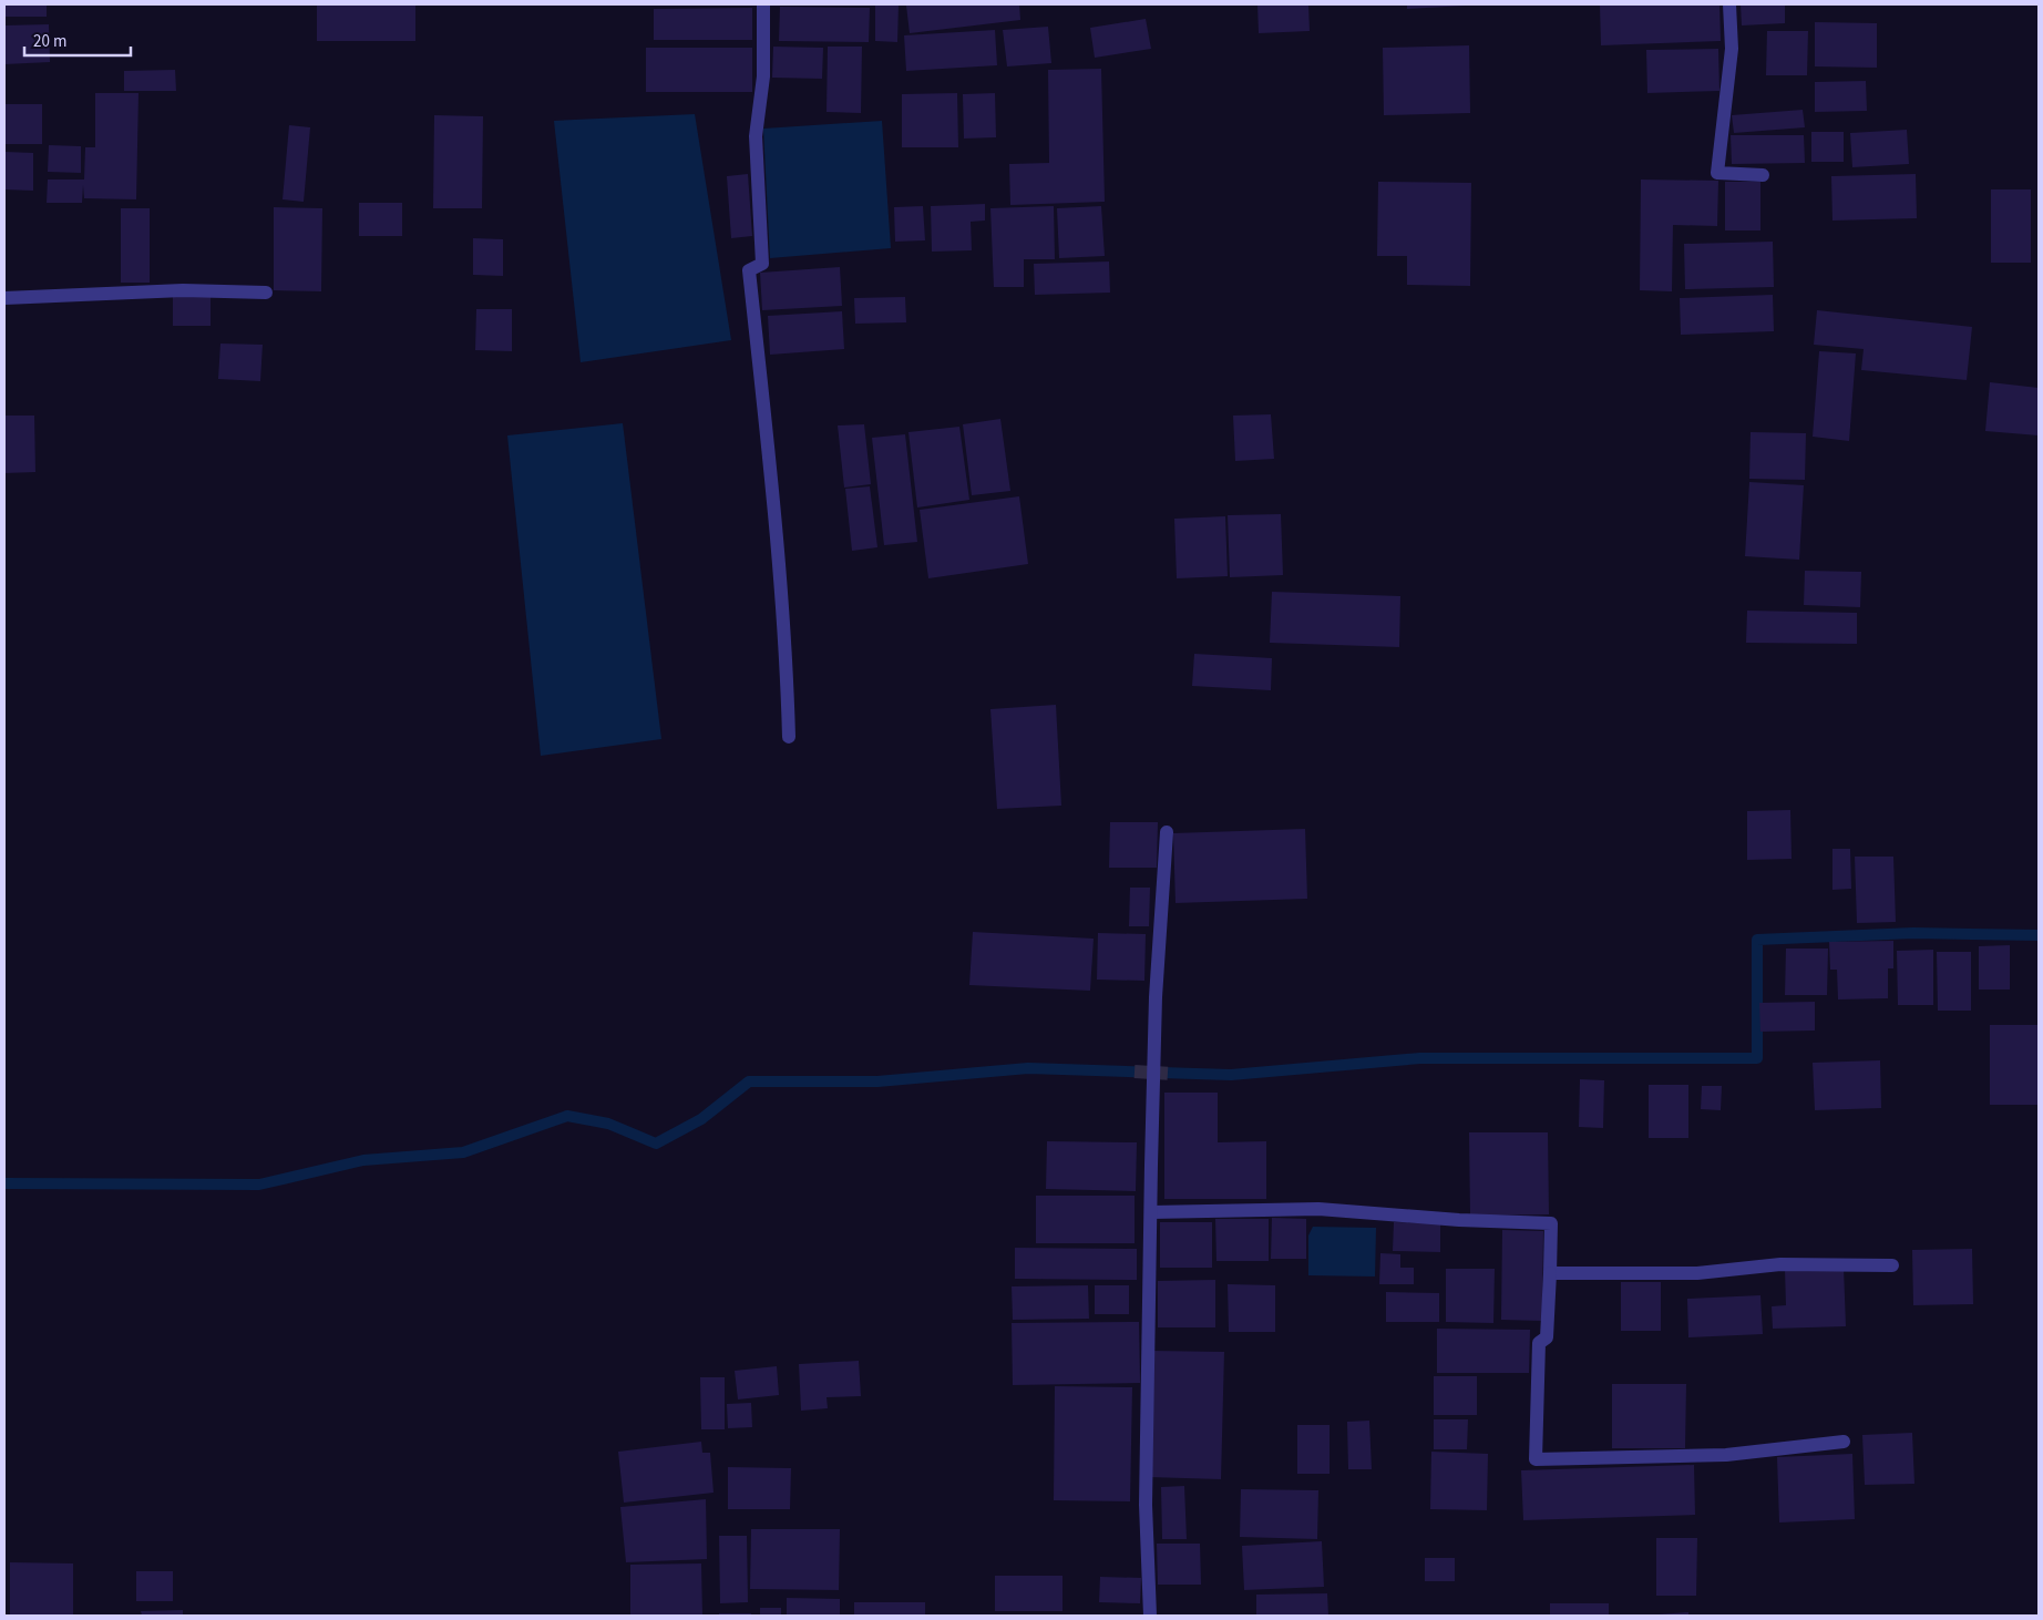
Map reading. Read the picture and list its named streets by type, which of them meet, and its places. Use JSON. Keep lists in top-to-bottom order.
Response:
{
  "scale_bar": "20 m"
}
